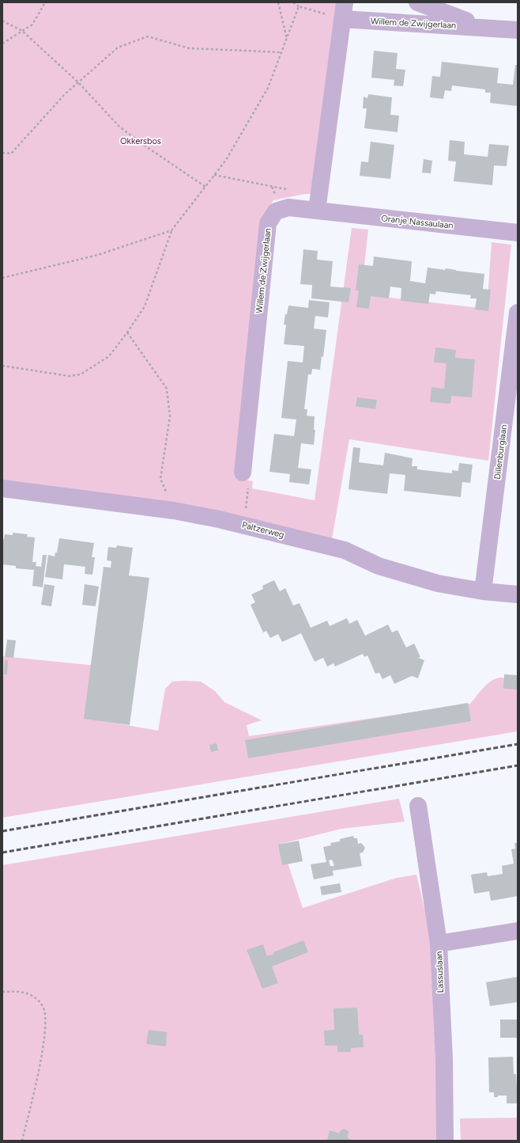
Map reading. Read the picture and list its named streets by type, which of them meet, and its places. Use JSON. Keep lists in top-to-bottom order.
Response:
{
  "streets": {
    "street": [
      "Willem de Zwijgerlaan",
      "Oranje Nassaulaan",
      "Dillenburglaan",
      "Paltzerweg",
      "Lassuslaan"
    ]
  },
  "crossings": [
    ["Willem de Zwijgerlaan", "Oranje Nassaulaan"],
    ["Dillenburglaan", "Paltzerweg"]
  ],
  "parks": ["Okkersbos"]
}
